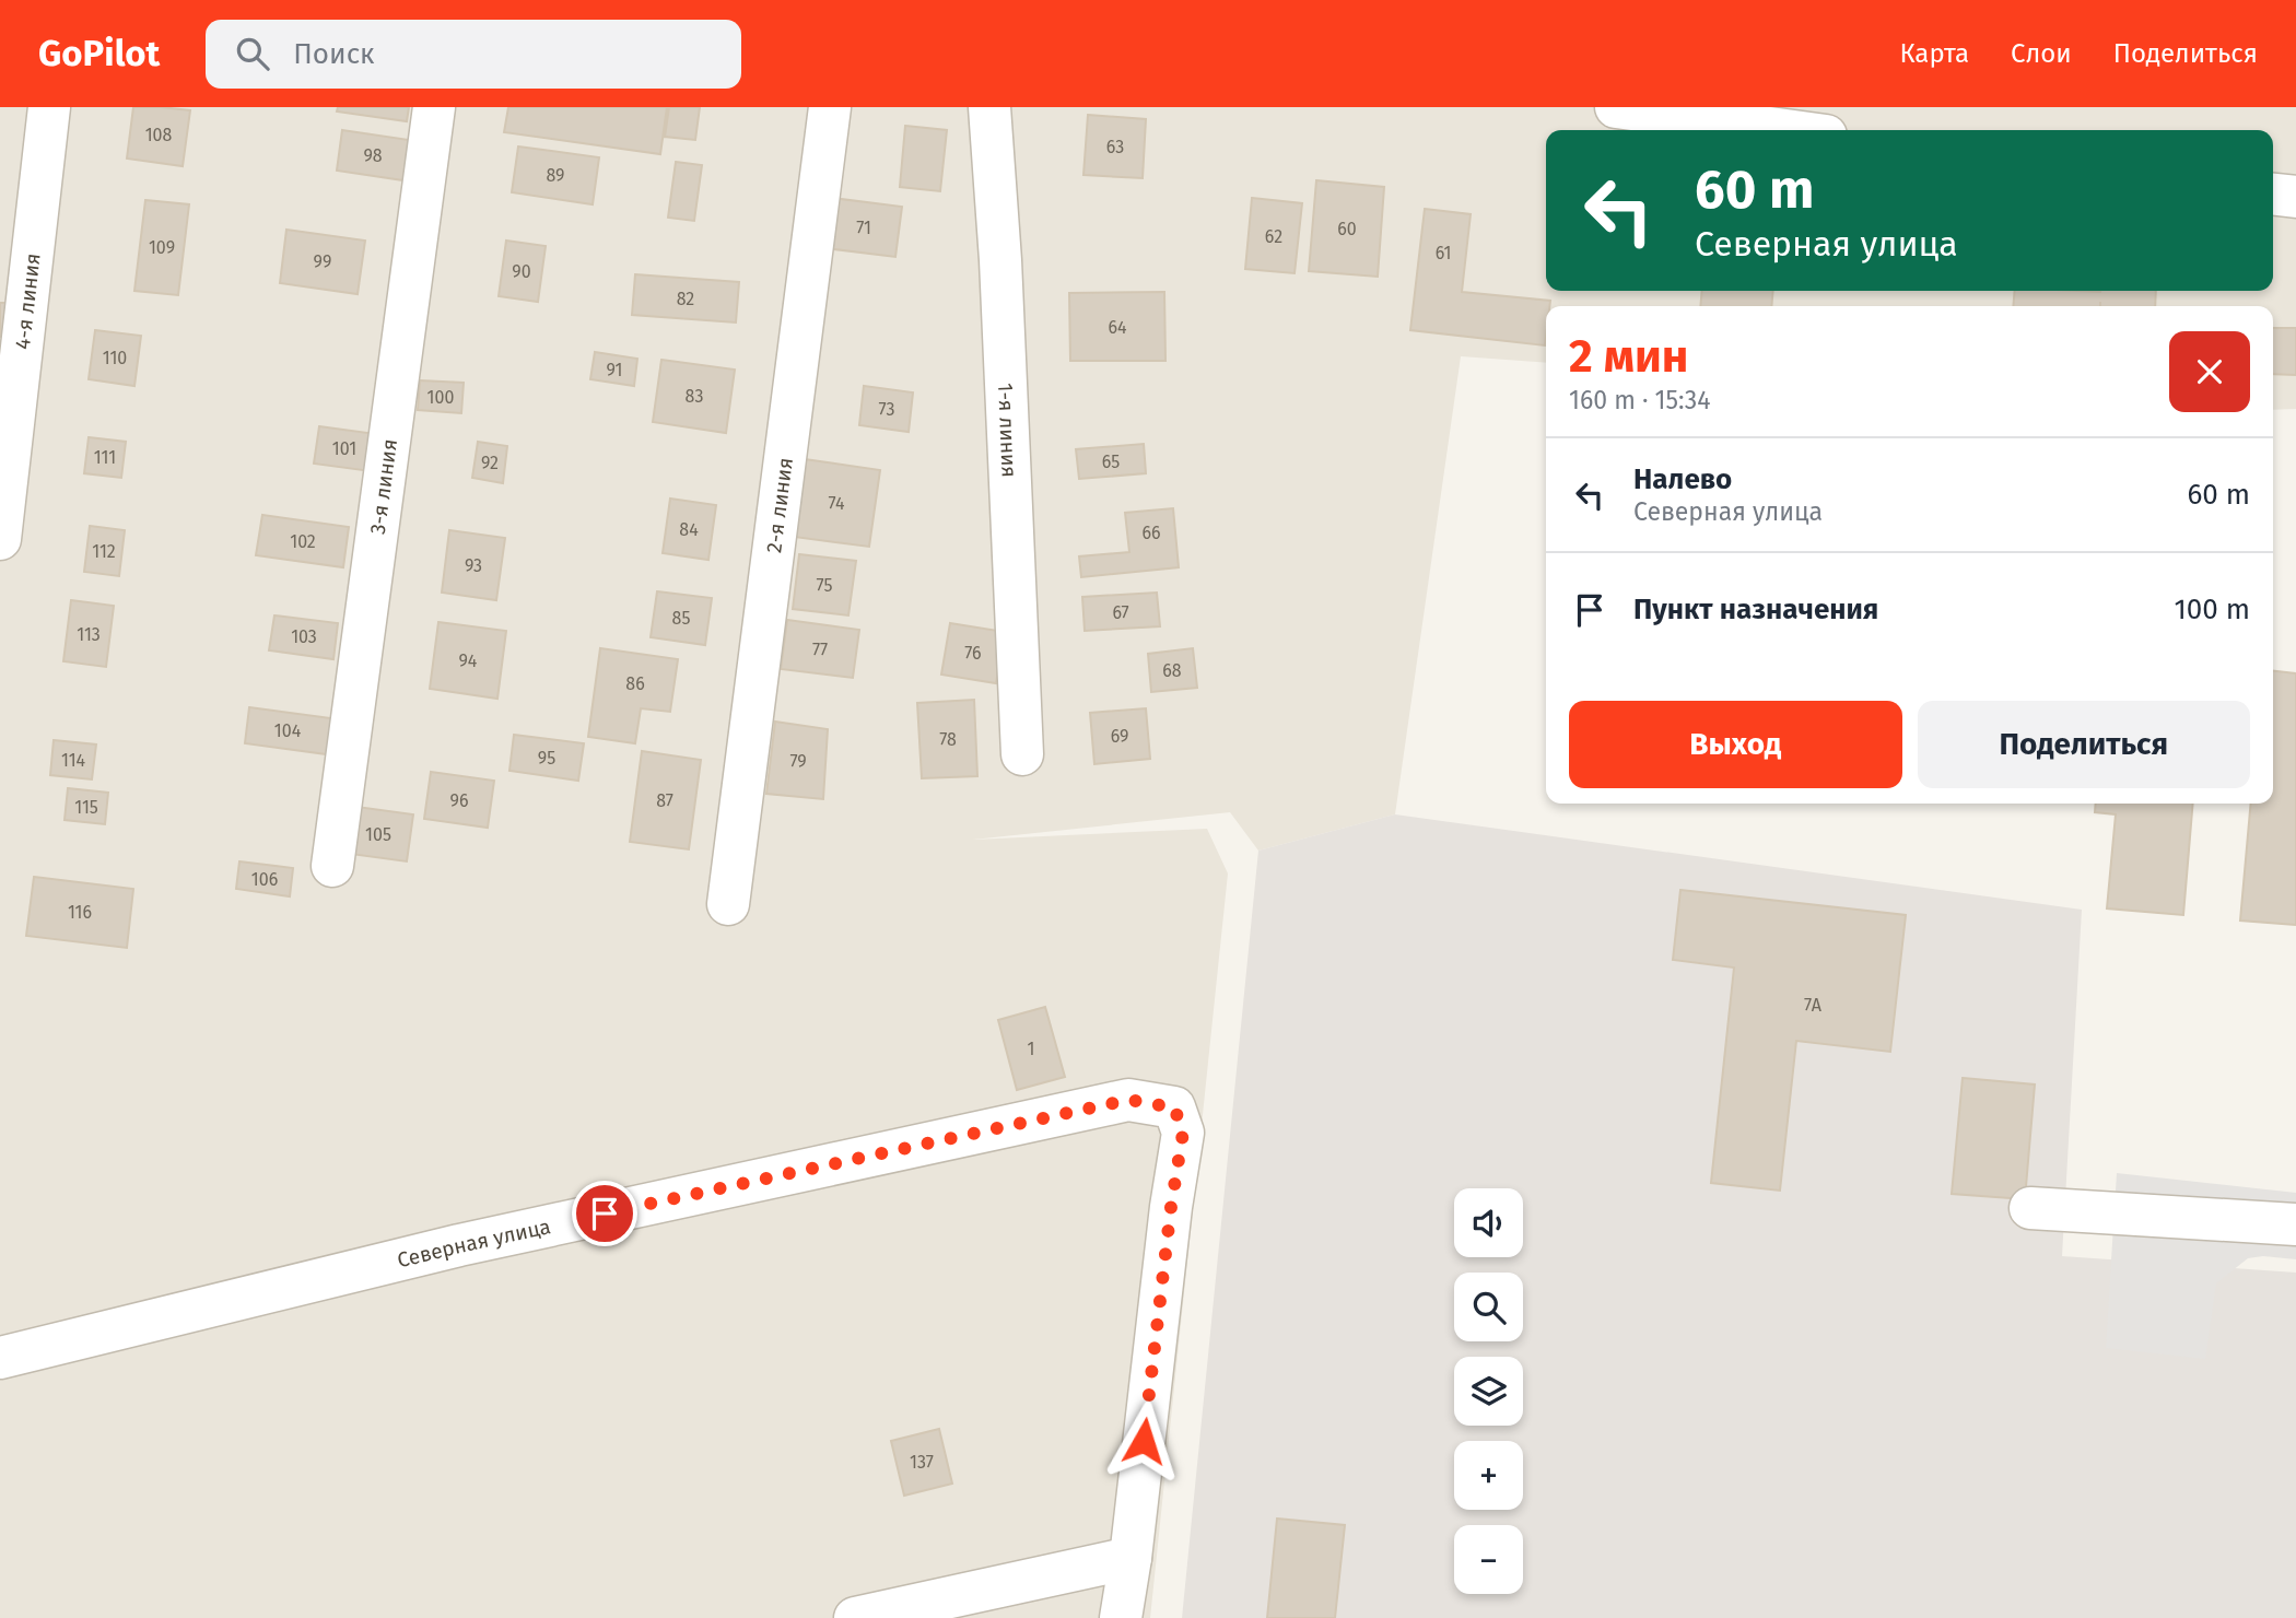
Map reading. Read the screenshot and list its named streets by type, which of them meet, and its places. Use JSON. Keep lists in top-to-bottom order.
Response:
{
  "streets": {
    "street": [
      "4-я линия",
      "1-я линия",
      "3-я линия",
      "2-я линия",
      "Северная улица"
    ]
  },
  "house_numbers": [
    "108",
    "63",
    "98",
    "89",
    "71",
    "60",
    "62",
    "109",
    "61",
    "99",
    "90",
    "82",
    "64",
    "110",
    "91",
    "83",
    "100",
    "73",
    "101",
    "111",
    "65",
    "92",
    "74",
    "84",
    "66",
    "102",
    "112",
    "93",
    "75",
    "67",
    "85",
    "113",
    "103",
    "77",
    "76",
    "94",
    "68",
    "86",
    "104",
    "69",
    "78",
    "95",
    "114",
    "79",
    "96",
    "87",
    "115",
    "105",
    "106",
    "116",
    "7А",
    "1",
    "137"
  ],
  "page": {
    "header": "GoPilot",
    "search": "Поиск",
    "nav": ["Карта", "Слои", "Поделиться"],
    "turn": ["60 m", "Северная улица"],
    "heading": ["2 мин", "160 m · 15:34"],
    "list": [
      {
        "name": "Налево",
        "note": "Северная улица",
        "value": "60 m"
      },
      {
        "name": "Пункт назначения",
        "value": "100 m"
      }
    ],
    "buttons": ["Выход", "Поделиться"],
    "map_buttons": ["+", "−"]
  }
}
